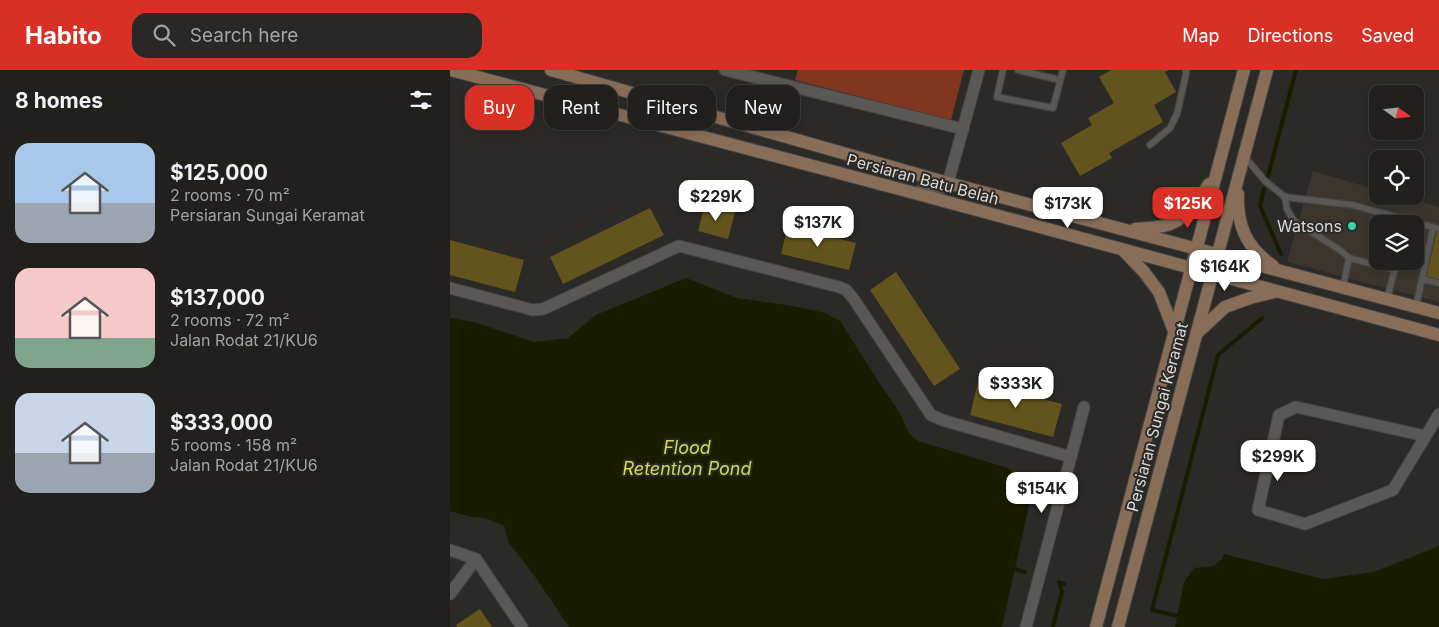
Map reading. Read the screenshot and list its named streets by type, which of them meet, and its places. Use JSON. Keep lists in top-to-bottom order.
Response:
{
  "streets": {
    "street": ["Persiaran Batu Belah", "Persiaran Sungai Keramat"]
  },
  "crossings": [
    ["Persiaran Batu Belah", "Persiaran Sungai Keramat"]
  ],
  "water": ["Flood Retention Pond"],
  "places": ["Watsons"],
  "north": "right",
  "page": {
    "header": "Habito",
    "search": "Search here",
    "nav": ["Map", "Directions", "Saved"],
    "heading": "8 homes",
    "chip": [
      "Buy",
      "Rent",
      "Filters",
      "New"
    ],
    "list": [
      {
        "name": "$125,000",
        "note": "2 rooms · 70 m² · Persiaran Sungai Keramat"
      },
      {
        "name": "$137,000",
        "note": "2 rooms · 72 m² · Jalan Rodat 21/KU6"
      },
      {
        "name": "$333,000",
        "note": "5 rooms · 158 m² · Jalan Rodat 21/KU6"
      }
    ],
    "price": [
      "$229K",
      "$173K",
      "$125K",
      "$137K",
      "$164K",
      "$333K",
      "$299K",
      "$154K"
    ]
  }
}
